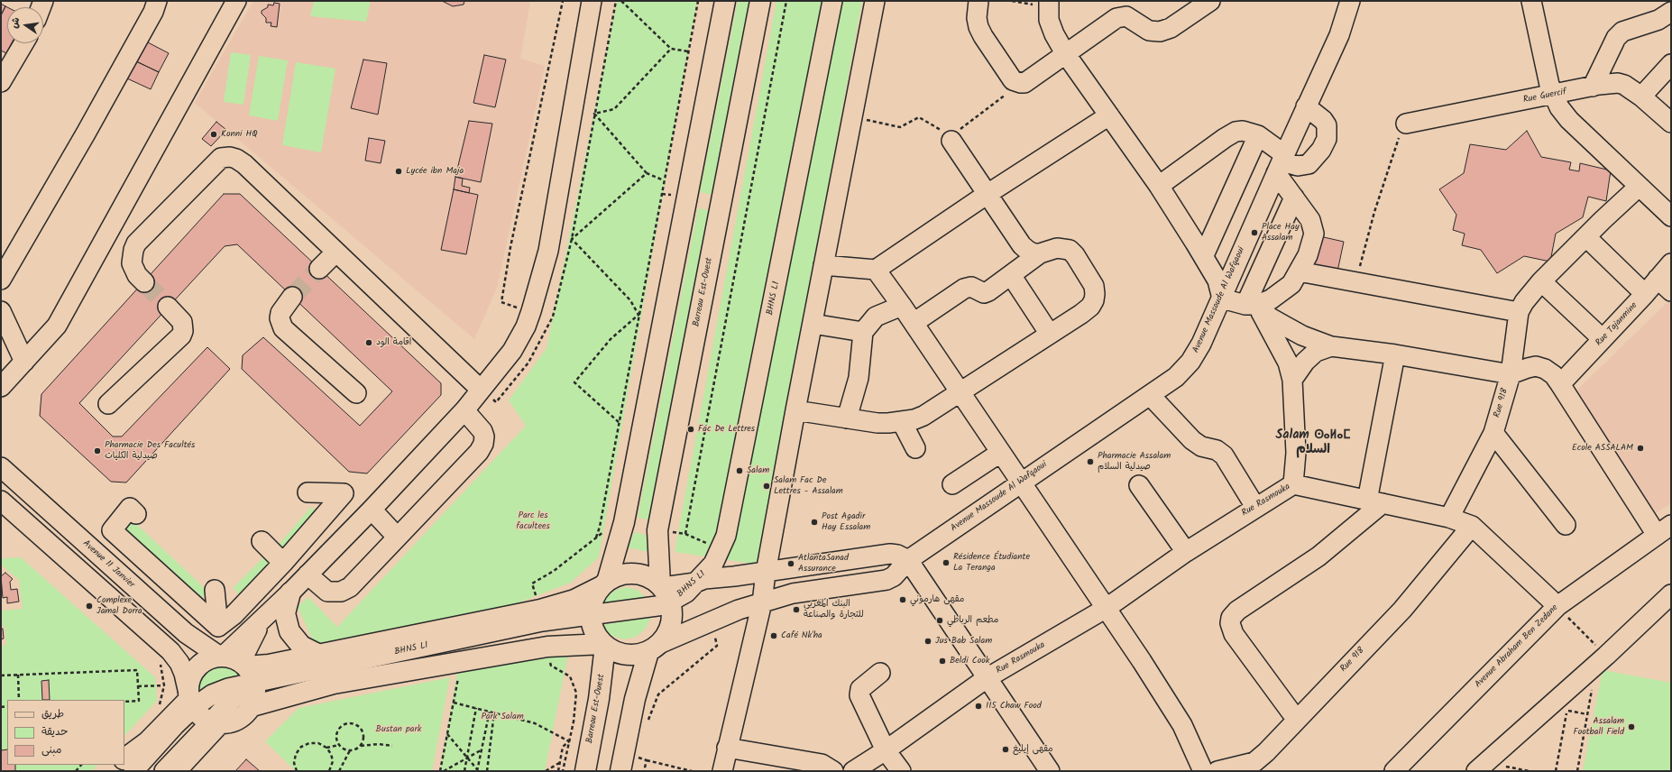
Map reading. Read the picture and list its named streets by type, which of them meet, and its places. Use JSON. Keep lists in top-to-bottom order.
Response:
{
  "streets": {
    "main road": ["Barreau Est-Ouest"],
    "street": [
      "Rue Guercif",
      "BHNS L1",
      "Avenue Massoude Al Wafqaoui",
      "Rue Tajanmine",
      "Rue 918",
      "Rue Rasmouka",
      "Avenue 11 Janvier",
      "Avenue Abraham Ben Zedane"
    ]
  },
  "crossings": [
    ["Barreau Est-Ouest", "BHNS L1"],
    ["Barreau Est-Ouest", "Avenue Massoude Al Wafqaoui"],
    ["Rue 918", "Rue Rasmouka"],
    ["Rue Rasmouka", "Avenue Abraham Ben Zedane"]
  ],
  "districts": ["Salam ⵙⴰⵍⴰⵎ السلام"],
  "parks": ["Parc les facultees", "Park Salam", "Bustan park"],
  "places": [
    "Konni HQ",
    "Lycée ibn Maja",
    "Place Hay Assalam",
    "اقامة الود",
    "Fac De Lettres",
    "Ecole ASSALAM",
    "Pharmacie Des Facultés صيدلية الكليات",
    "Pharmacie Assalam صيدلية السلام",
    "Salam",
    "Salam Fac De Lettres - Assalam",
    "Post Agadir Hay Essalam",
    "Résidence Étudiante La Teranga",
    "AtlantaSanad Assurance",
    "مقهى هارموني",
    "Complexe Jamal Dorra",
    "البنك المغربي للتجارة والصناعة",
    "مطعم الرباطي",
    "Café Nk'ha",
    "Jus Bab Salam",
    "Beldi Cook",
    "115 Chaw Food",
    "Assalam Football Field",
    "مقهى إيليغ"
  ],
  "legend": ["طريق", "حديقة", "مبنى"],
  "north": "left"
}
